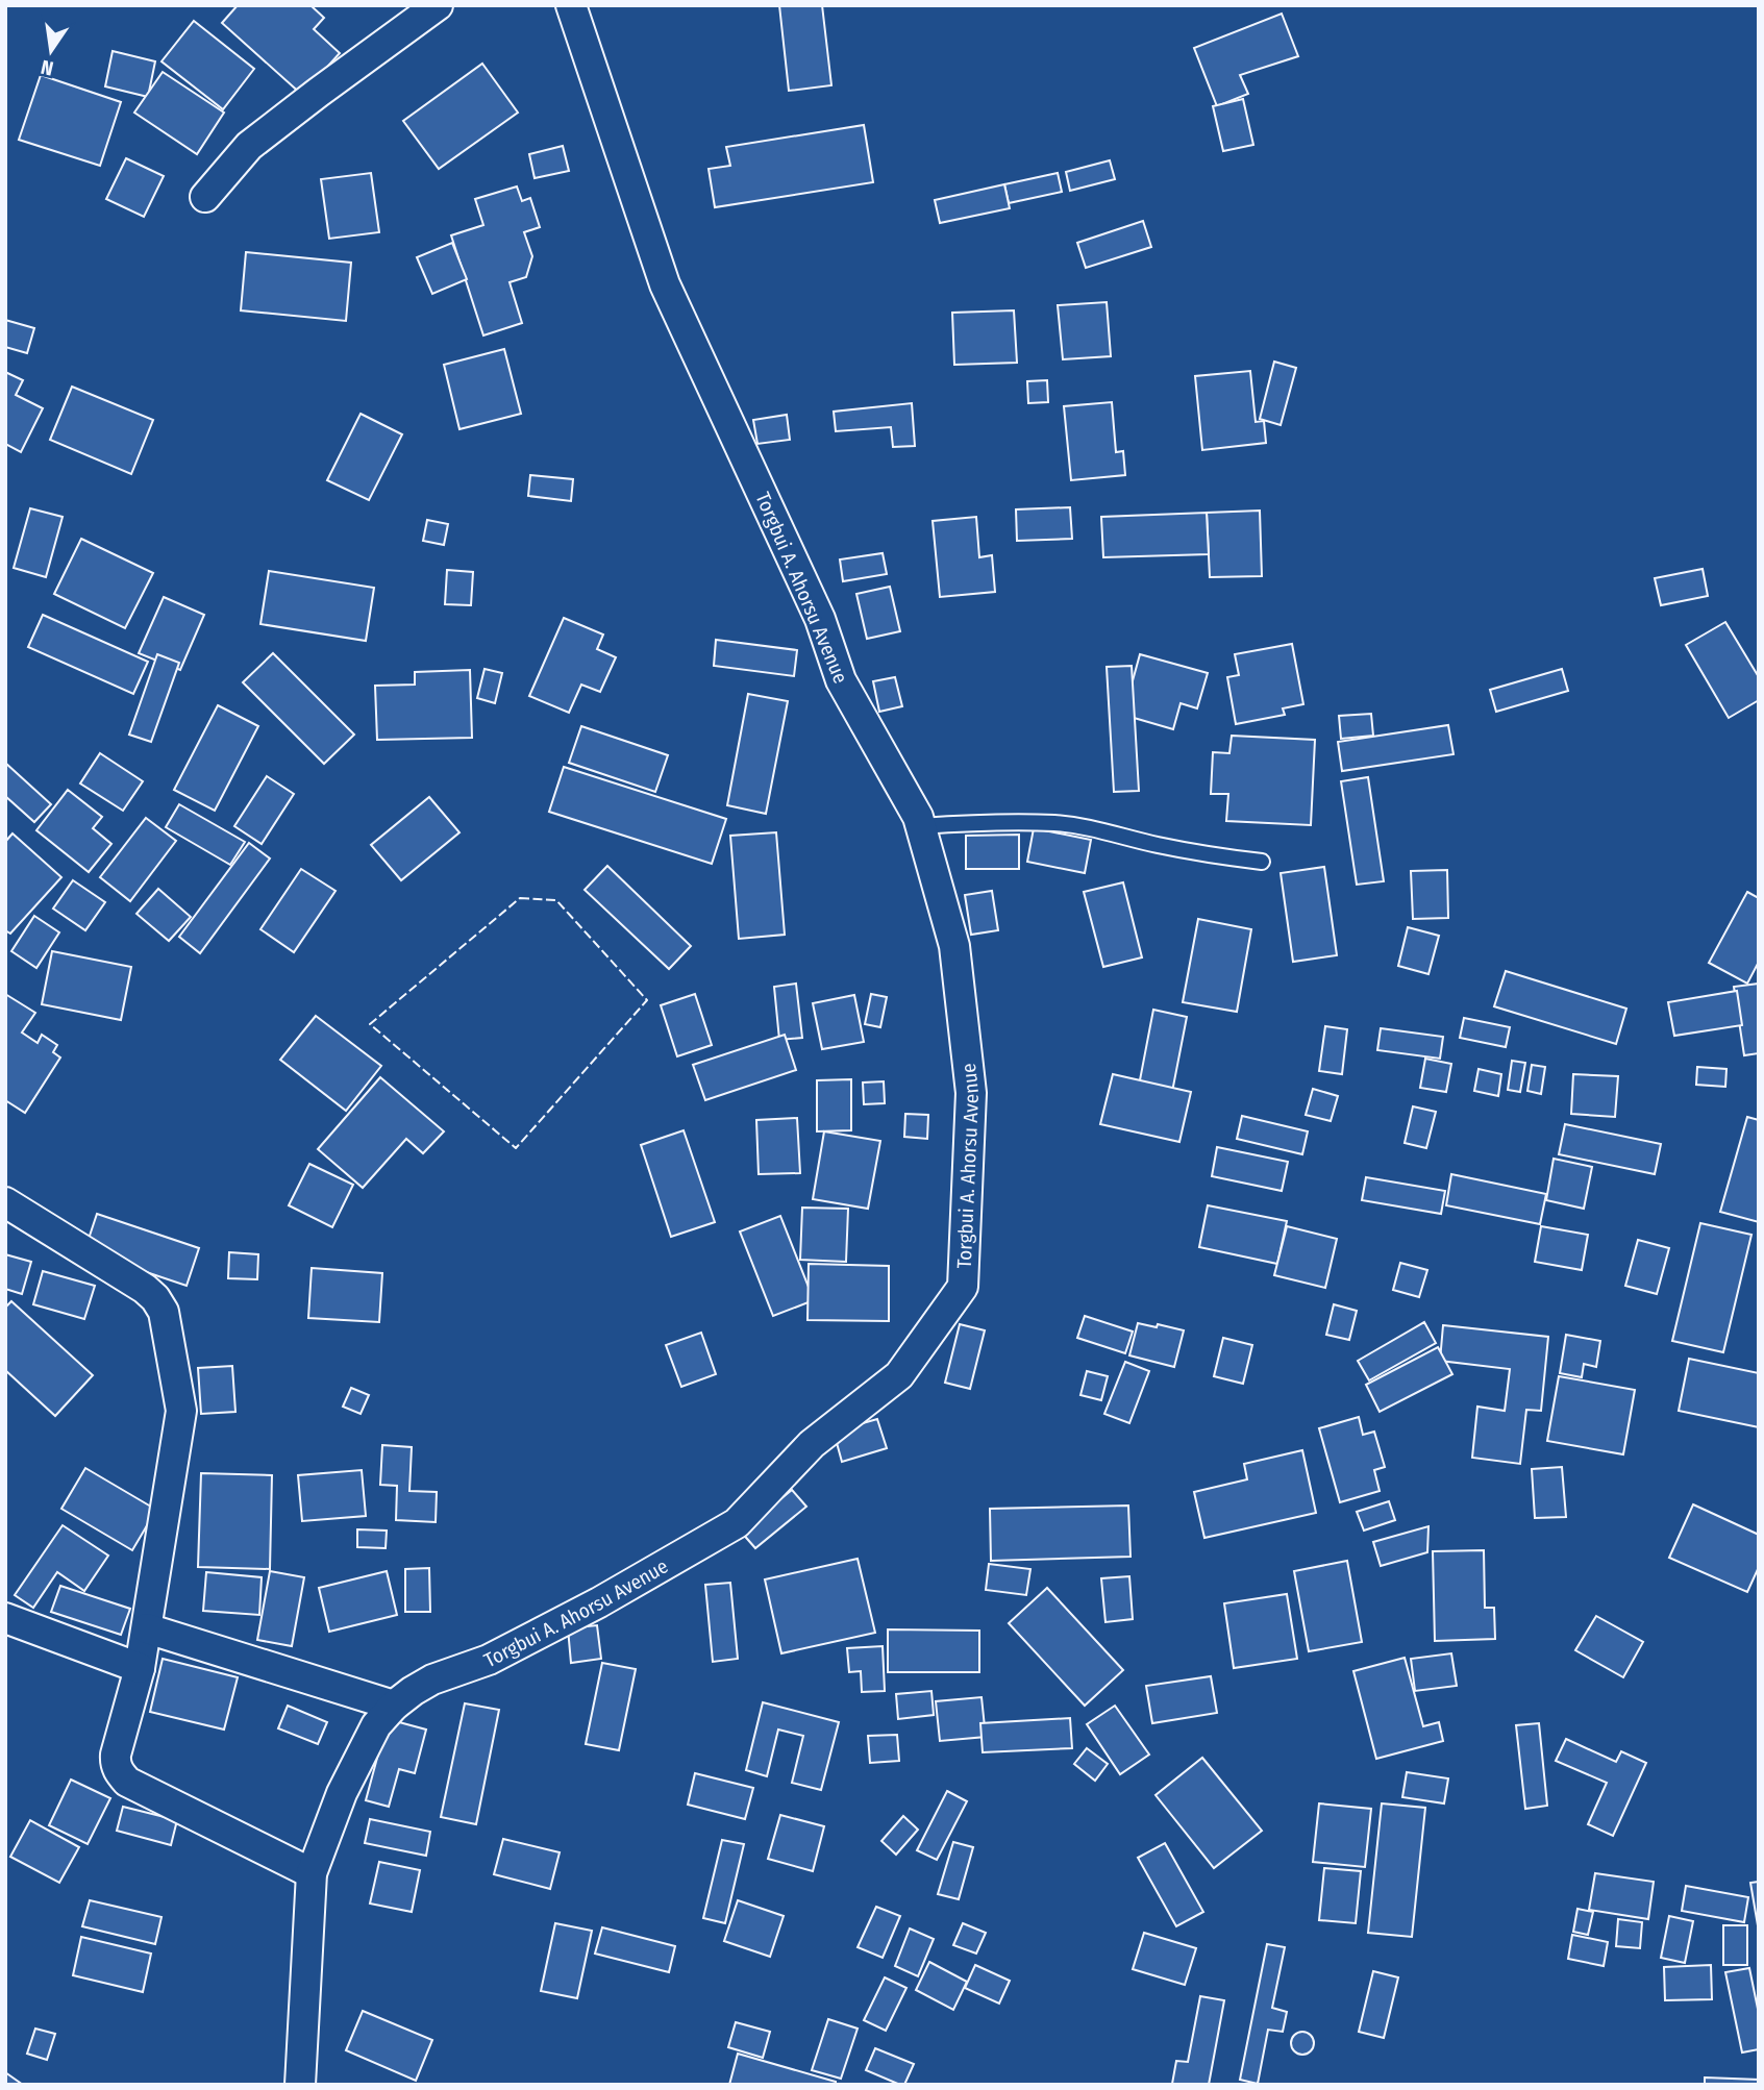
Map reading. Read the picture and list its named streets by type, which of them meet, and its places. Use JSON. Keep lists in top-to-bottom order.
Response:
{
  "streets": {
    "street": ["Torgbui A. Ahorsu Avenue"]
  },
  "north": "bottom"
}
